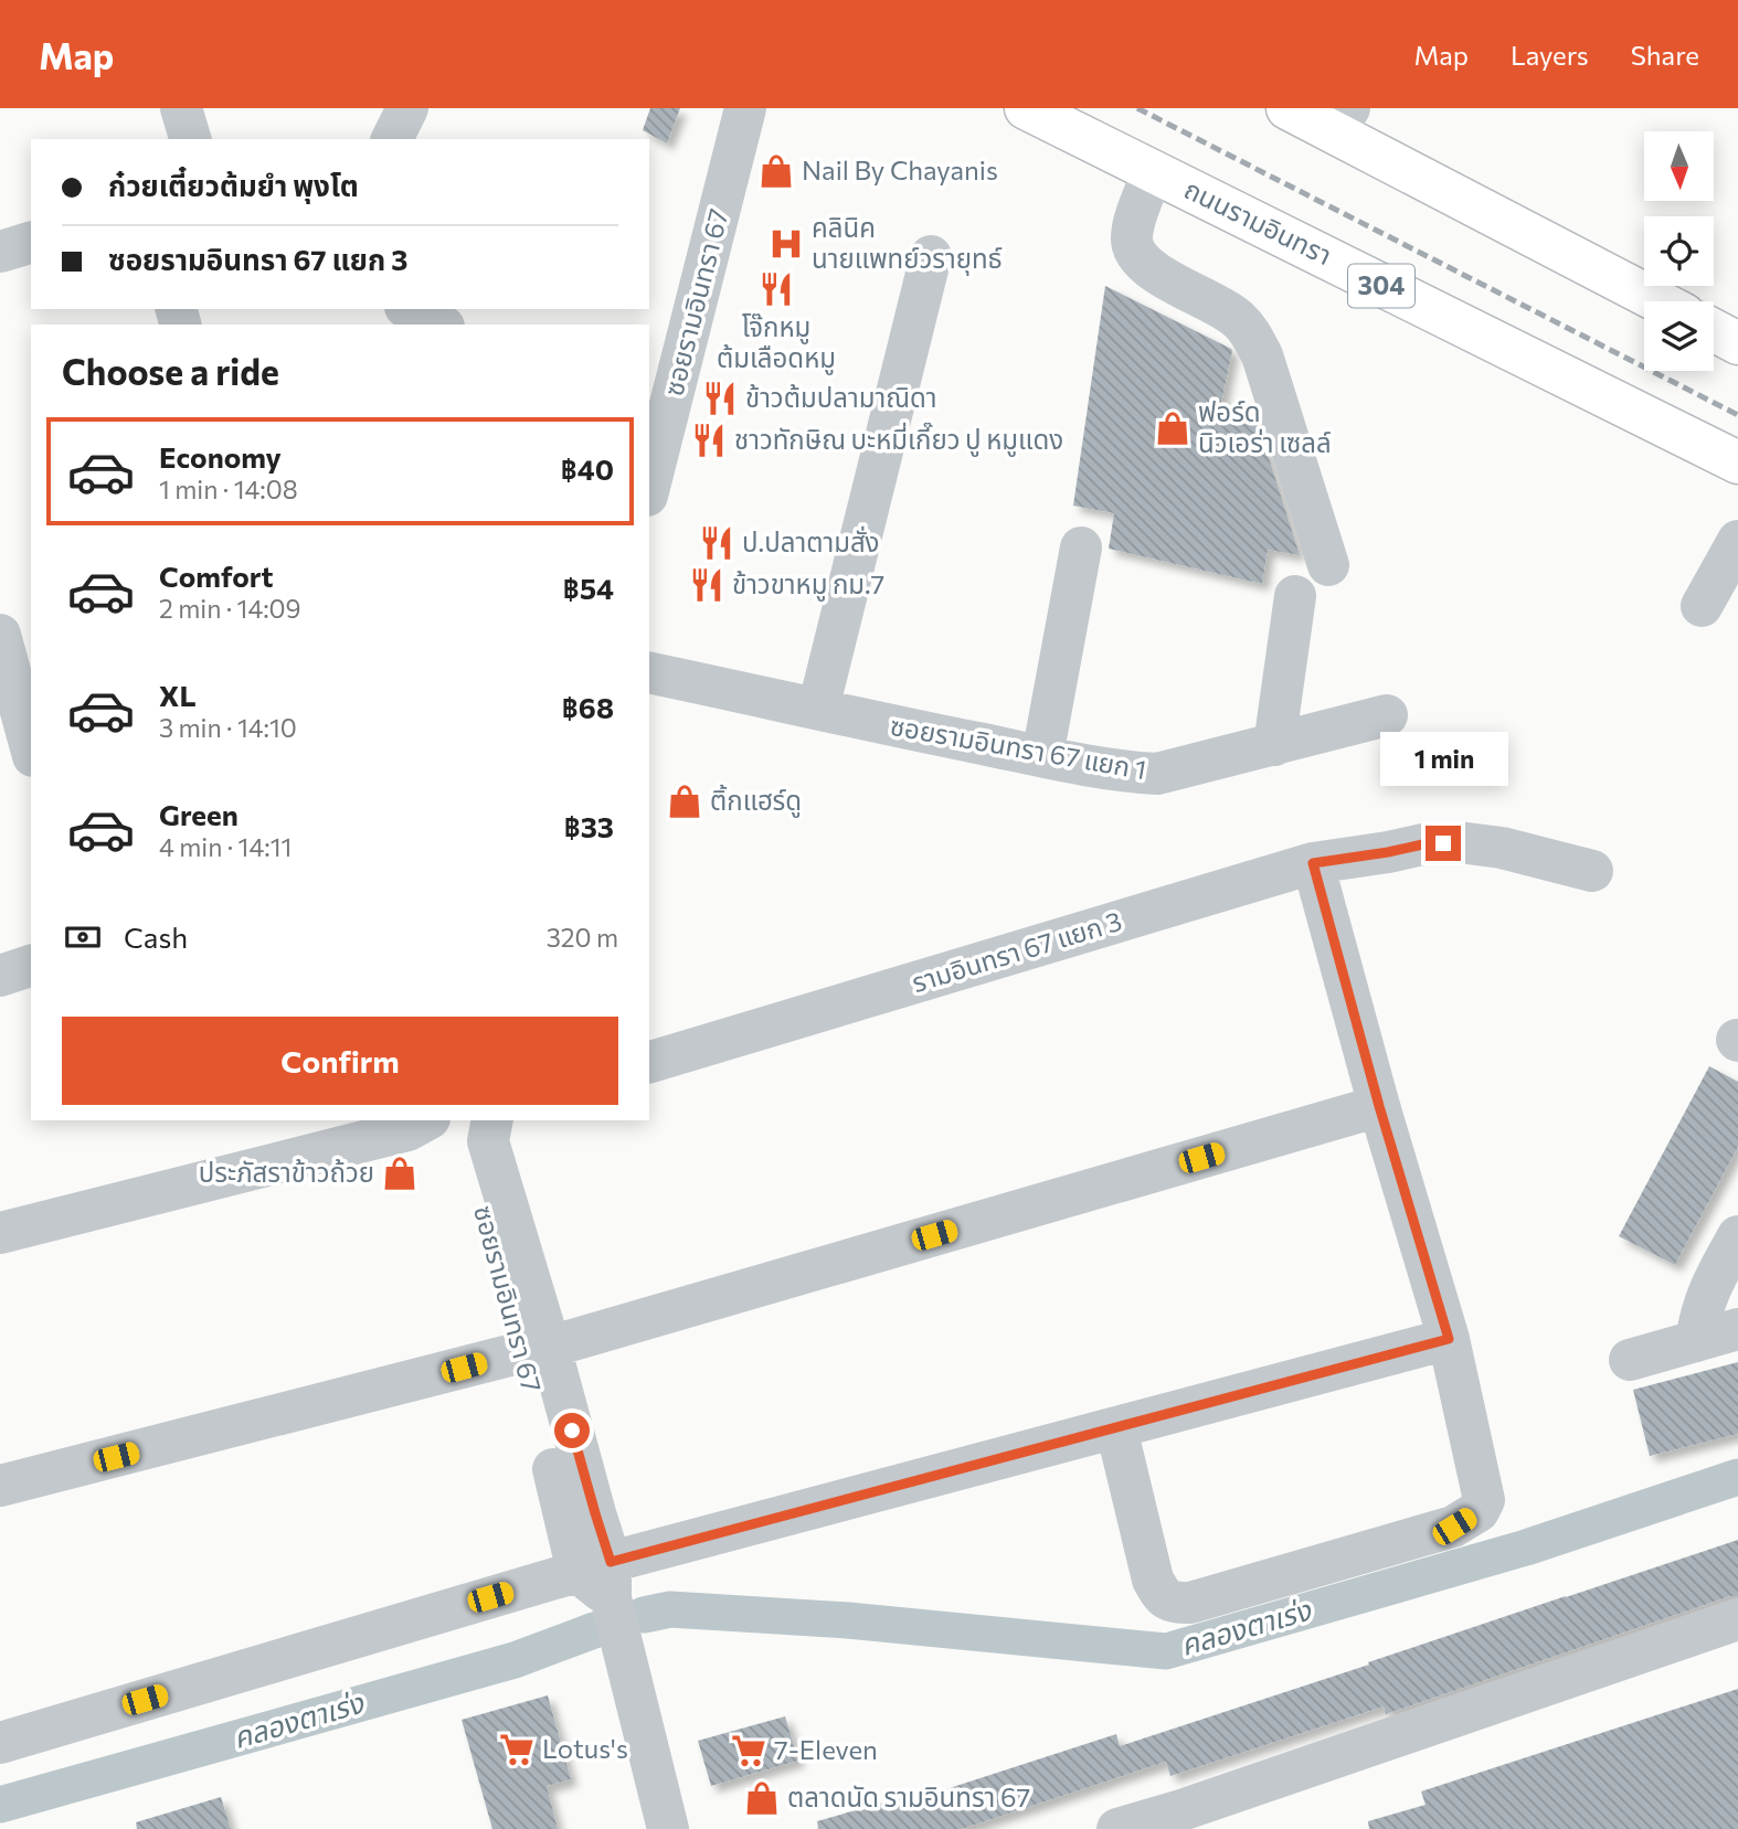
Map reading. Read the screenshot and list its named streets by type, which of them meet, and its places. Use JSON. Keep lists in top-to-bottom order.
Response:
{
  "streets": {
    "main road": ["ถนนรามอินทรา", "304"],
    "street": ["ซอยรามอินทรา 67", "ซอยรามอินทรา 67 แยก 1", "รามอินทรา 67 แยก 3"]
  },
  "water": ["คลองตาเร่ง"],
  "places": {
    "shop": [
      "Nail By Chayanis",
      "ฟอร์ด นิวเอร่า เซลล์",
      "ติ้กแฮร์ดู",
      "ประภัสราข้าวถ้วย",
      "ตลาดนัด รามอินทรา 67"
    ],
    "hospital": ["คลินิค นายแพทย์วรายุทธ์"],
    "restaurant": [
      "โจ๊กหมู ต้มเลือดหมู",
      "ข้าวต้มปลามาณิดา",
      "ชาวทักษิณ บะหมี่เกี๊ยว ปู หมูแดง",
      "ป.ปลาตามสั่ง",
      "ข้าวขาหมู กม.7"
    ],
    "supermarket": ["Lotus's", "7-Eleven"]
  },
  "north": "bottom",
  "page": {
    "header": "Map",
    "nav": ["Map", "Layers", "Share"],
    "banner": ["ก๋วยเตี๋ยวต้มยำ พุงโต", "ซอยรามอินทรา 67 แยก 3"],
    "heading": "Choose a ride",
    "list": [
      {
        "name": "Economy",
        "note": "1 min · 14:08",
        "value": "฿40"
      },
      {
        "name": "Comfort",
        "note": "2 min · 14:09",
        "value": "฿54"
      },
      {
        "name": "XL",
        "note": "3 min · 14:10",
        "value": "฿68"
      },
      {
        "name": "Green",
        "note": "4 min · 14:11",
        "value": "฿33"
      }
    ],
    "bubble": "1 min",
    "pay": ["Cash", "320 m"],
    "buttons": "Confirm"
  }
}
